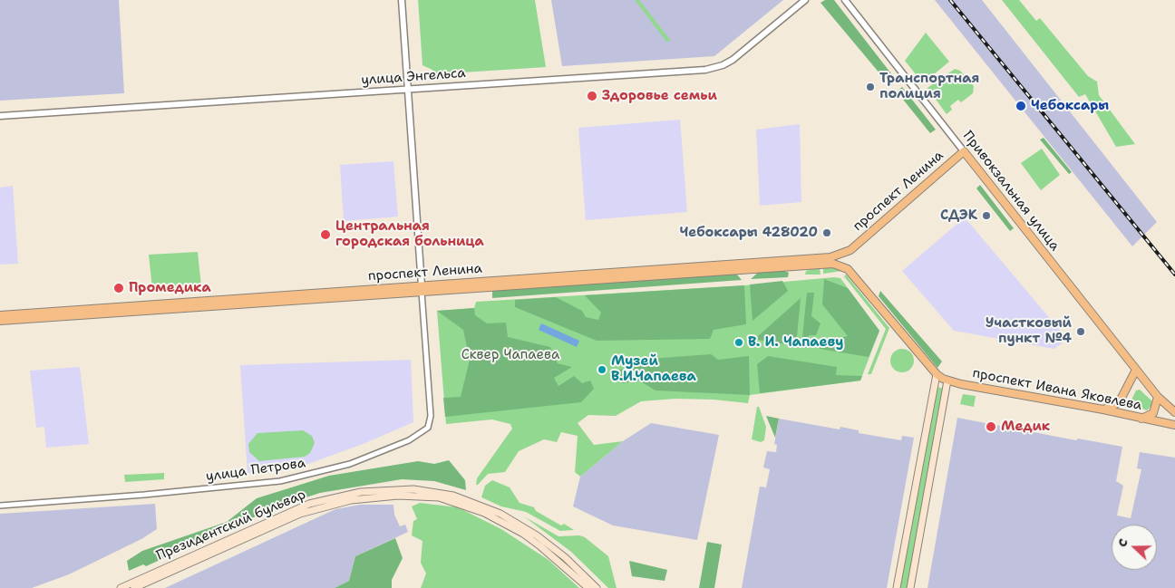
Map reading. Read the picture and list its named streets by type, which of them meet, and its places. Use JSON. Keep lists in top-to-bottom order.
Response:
{
  "streets": {
    "main road": [
      "проспект Ленина",
      "Привокзальная улица",
      "проспект Ивана Яковлева",
      "Президентский бульвар"
    ],
    "street": ["улица Энгельса", "улица Петрова"]
  },
  "crossings": [
    ["проспект Ленина", "Привокзальная улица"],
    ["проспект Ленина", "улица Петрова"],
    ["Привокзальная улица", "проспект Ивана Яковлева"]
  ],
  "parks": ["Сквер Чапаева"],
  "places": [
    "Транспортная полиция",
    "Здоровье семьи",
    "Чебоксары",
    "СДЭК",
    "Чебоксары 428020",
    "Центральная городская больница",
    "Промедика",
    "Участковый пункт №4",
    "В. И. Чапаеву",
    "Музей В.И.Чапаева",
    "Медик"
  ],
  "north": "left"
}
